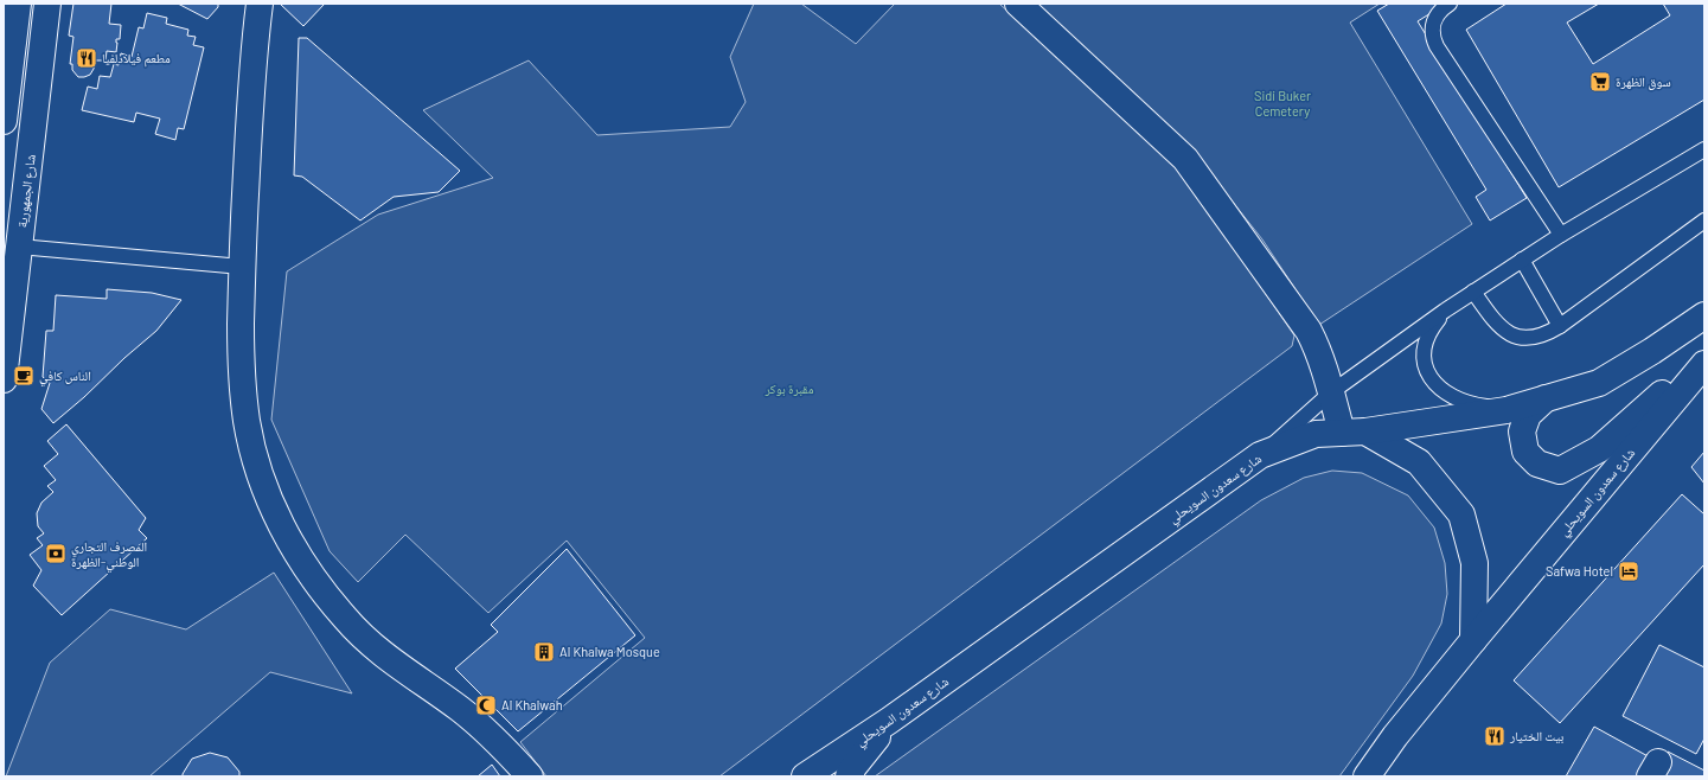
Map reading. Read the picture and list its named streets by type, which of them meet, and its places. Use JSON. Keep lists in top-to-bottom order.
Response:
{
  "streets": {
    "main road": ["شارع الجمهورية", "شارع سعدون السويحلي"]
  },
  "parks": ["Sidi Buker Cemetery", "مقبرة بوكر"],
  "places": {
    "restaurant": ["مطعم فيلادلفيا", "بيت الختيار"],
    "supermarket": ["سوق الظهرة"],
    "cafe": ["الناس كافي"],
    "bank": ["المصرف التجاري الوطني-الظهرة"],
    "hotel": ["Safwa Hotel"],
    "building": ["Al Khalwa Mosque"],
    "mosque": ["Al Khalwah"]
  }
}
